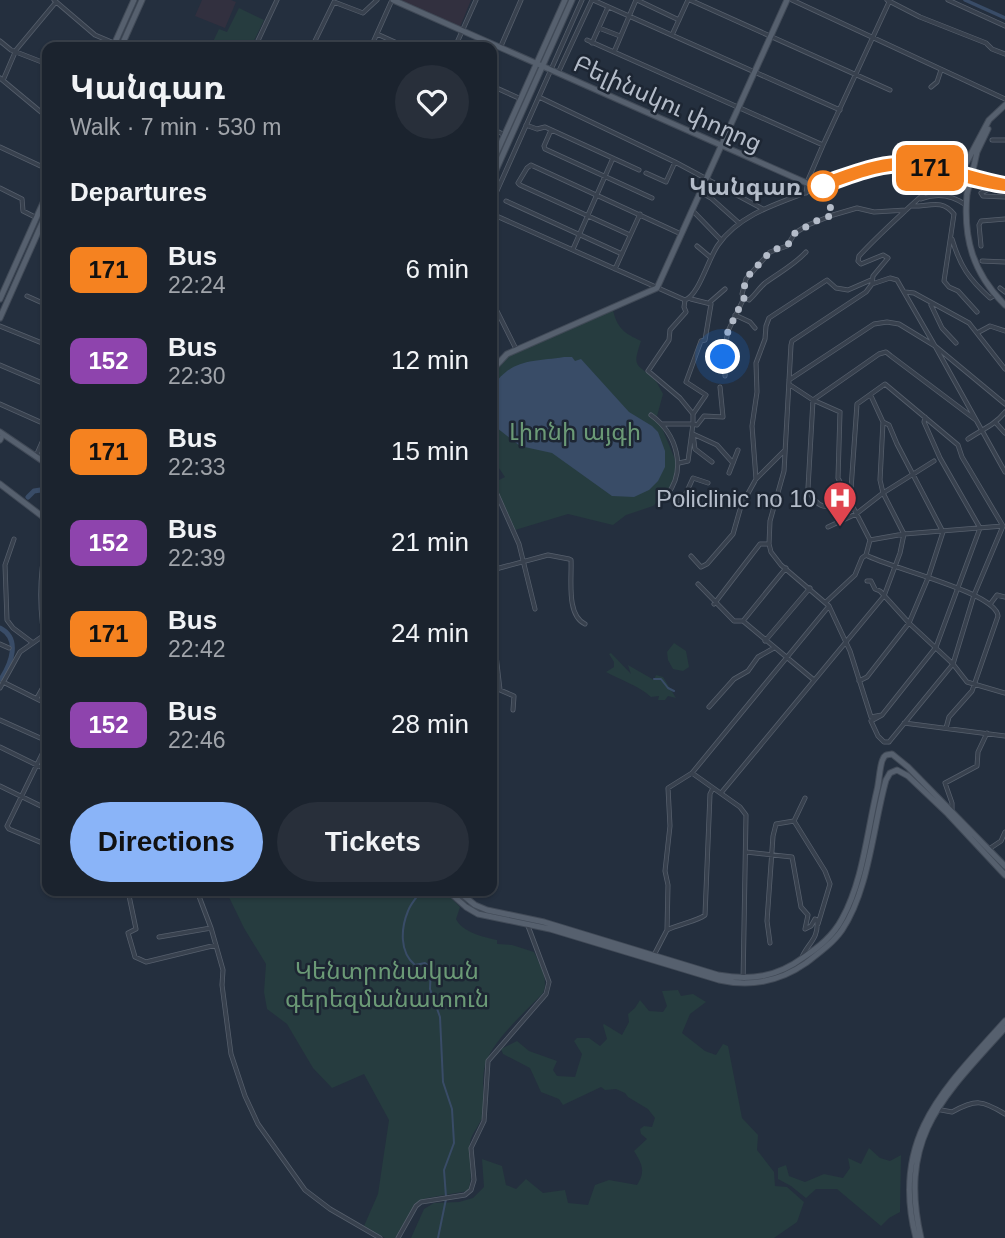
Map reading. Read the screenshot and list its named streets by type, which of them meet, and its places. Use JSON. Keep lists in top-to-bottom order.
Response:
{
  "streets": {
    "main road": ["Բելինսկու փողոց"]
  },
  "parks": ["Լիոնի այգի", "Կենտրոնական գերեզմանատուն"],
  "places": {
    "other": ["Կանգառ"],
    "hospital": ["Policlinic no 10"]
  },
  "lines": ["bus line 171"],
  "page": {
    "on_map": "171",
    "heading": [
      ["Կանգառ", "Walk · 7 min · 530 m"],
      "Departures"
    ],
    "list": [
      {
        "mark": "171",
        "name": "Bus",
        "note": "22:24",
        "value": "6 min"
      },
      {
        "mark": "152",
        "name": "Bus",
        "note": "22:30",
        "value": "12 min"
      },
      {
        "mark": "171",
        "name": "Bus",
        "note": "22:33",
        "value": "15 min"
      },
      {
        "mark": "152",
        "name": "Bus",
        "note": "22:39",
        "value": "21 min"
      },
      {
        "mark": "171",
        "name": "Bus",
        "note": "22:42",
        "value": "24 min"
      },
      {
        "mark": "152",
        "name": "Bus",
        "note": "22:46",
        "value": "28 min"
      }
    ],
    "buttons": ["Directions", "Tickets"]
  }
}
